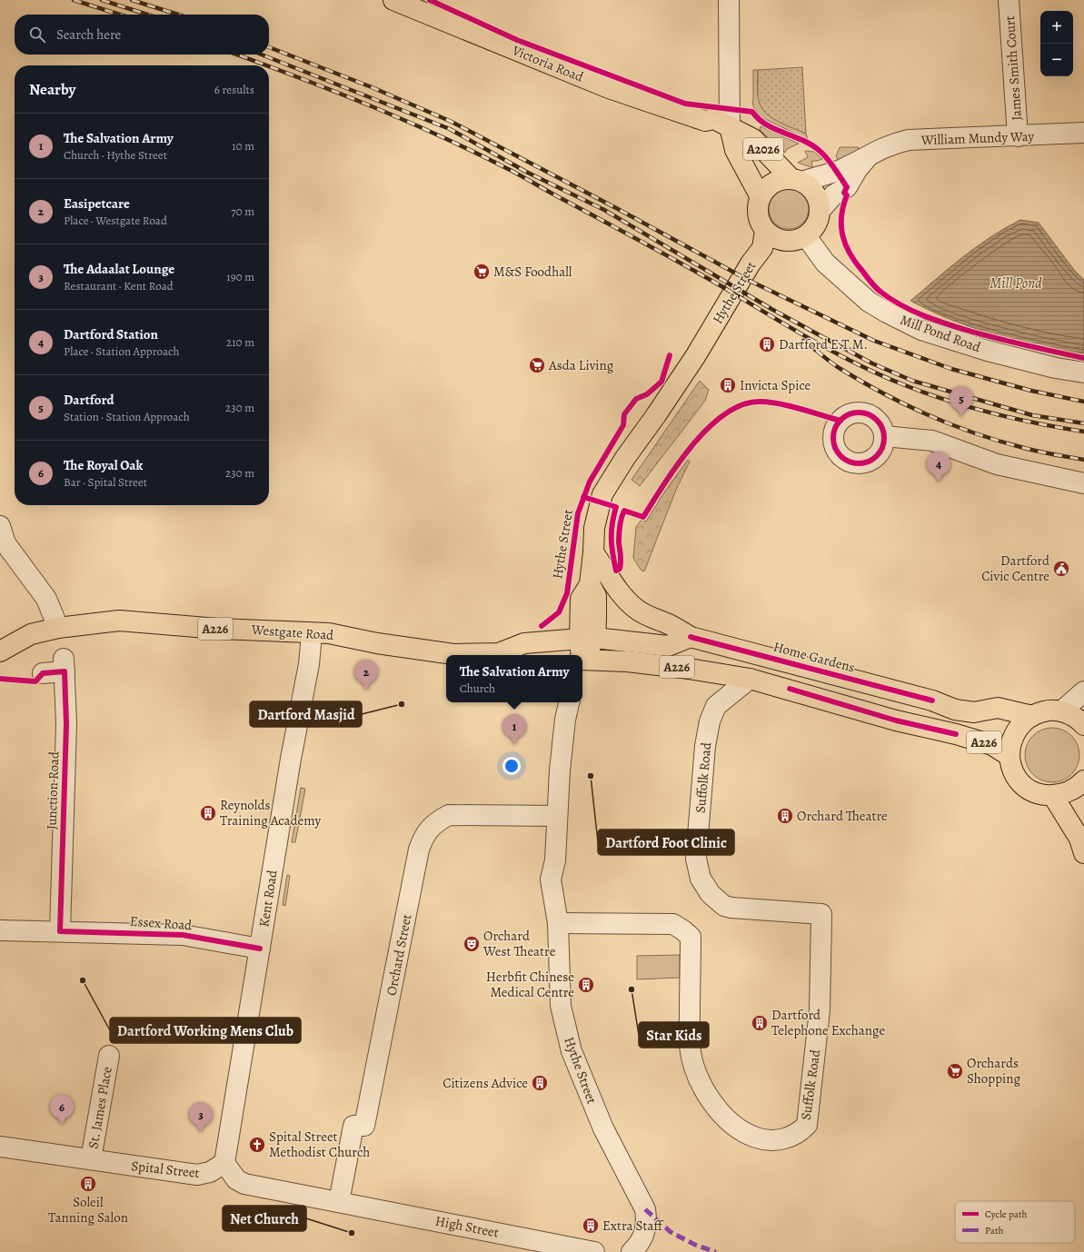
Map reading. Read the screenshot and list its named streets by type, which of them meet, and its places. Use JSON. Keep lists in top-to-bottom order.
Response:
{
  "streets": {
    "main road": [
      "Victoria Road",
      "A2026",
      "Hythe Street",
      "A226",
      "Westgate Road",
      "Home Gardens"
    ],
    "street": [
      "James Smith Court",
      "William Mundy Way",
      "Mill Pond Road",
      "Suffolk Road",
      "Junction Road",
      "Kent Road",
      "Essex Road",
      "Orchard Street",
      "St. James Place",
      "Spital Street",
      "High Street"
    ]
  },
  "crossings": [
    ["Victoria Road", "William Mundy Way"],
    ["Victoria Road", "A2026"],
    ["Victoria Road", "Hythe Street"],
    ["Victoria Road", "Mill Pond Road"],
    ["James Smith Court", "William Mundy Way"],
    ["William Mundy Way", "A2026"],
    ["William Mundy Way", "Hythe Street"],
    ["William Mundy Way", "Mill Pond Road"],
    ["A2026", "Hythe Street"],
    ["A2026", "Mill Pond Road"],
    ["Hythe Street", "Mill Pond Road"],
    ["Hythe Street", "A226"],
    ["Hythe Street", "Westgate Road"],
    ["Hythe Street", "Home Gardens"],
    ["Hythe Street", "Suffolk Road"],
    ["Hythe Street", "Orchard Street"],
    ["A226", "Westgate Road"],
    ["A226", "Home Gardens"],
    ["A226", "Suffolk Road"],
    ["Westgate Road", "Kent Road"],
    ["Junction Road", "Essex Road"],
    ["Kent Road", "Essex Road"],
    ["Kent Road", "Spital Street"],
    ["Orchard Street", "High Street"],
    ["St. James Place", "Spital Street"]
  ],
  "water": ["Mill Pond"],
  "places": {
    "supermarket": ["M&S Foodhall", "Asda Living", "Orchards Shopping"],
    "building": [
      "Dartford E.T.M.",
      "Invicta Spice",
      "Reynolds Training Academy",
      "Orchard Theatre",
      "Herbfit Chinese Medical Centre",
      "Dartford Telephone Exchange",
      "Citizens Advice",
      "Soleil Tanning Salon",
      "Extra Staff"
    ],
    "public building": ["Dartford Civic Centre"],
    "other": [
      "Dartford Masjid",
      "Dartford Foot Clinic",
      "Dartford Working Mens Club",
      "Star Kids",
      "Net Church"
    ],
    "theatre": ["Orchard West Theatre"],
    "church": ["Spital Street Methodist Church"]
  },
  "legend": ["Cycle path", "Path"],
  "page": {
    "map_buttons": ["+", "−"],
    "search": "Search here",
    "heading": ["Nearby", "6 results"],
    "list": [
      {
        "mark": "1",
        "name": "The Salvation Army",
        "note": "Church · Hythe Street",
        "value": "10 m"
      },
      {
        "mark": "2",
        "name": "Easipetcare",
        "note": "Place · Westgate Road",
        "value": "70 m"
      },
      {
        "mark": "3",
        "name": "The Adaalat Lounge",
        "note": "Restaurant · Kent Road",
        "value": "190 m"
      },
      {
        "mark": "4",
        "name": "Dartford Station",
        "note": "Place · Station Approach",
        "value": "210 m"
      },
      {
        "mark": "5",
        "name": "Dartford",
        "note": "Station · Station Approach",
        "value": "230 m"
      },
      {
        "mark": "6",
        "name": "The Royal Oak",
        "note": "Bar · Spital Street",
        "value": "230 m"
      }
    ],
    "pins": [
      "5",
      "4",
      "2",
      "1",
      "6",
      "3"
    ],
    "popup": ["The Salvation Army", "Church"]
  }
}
